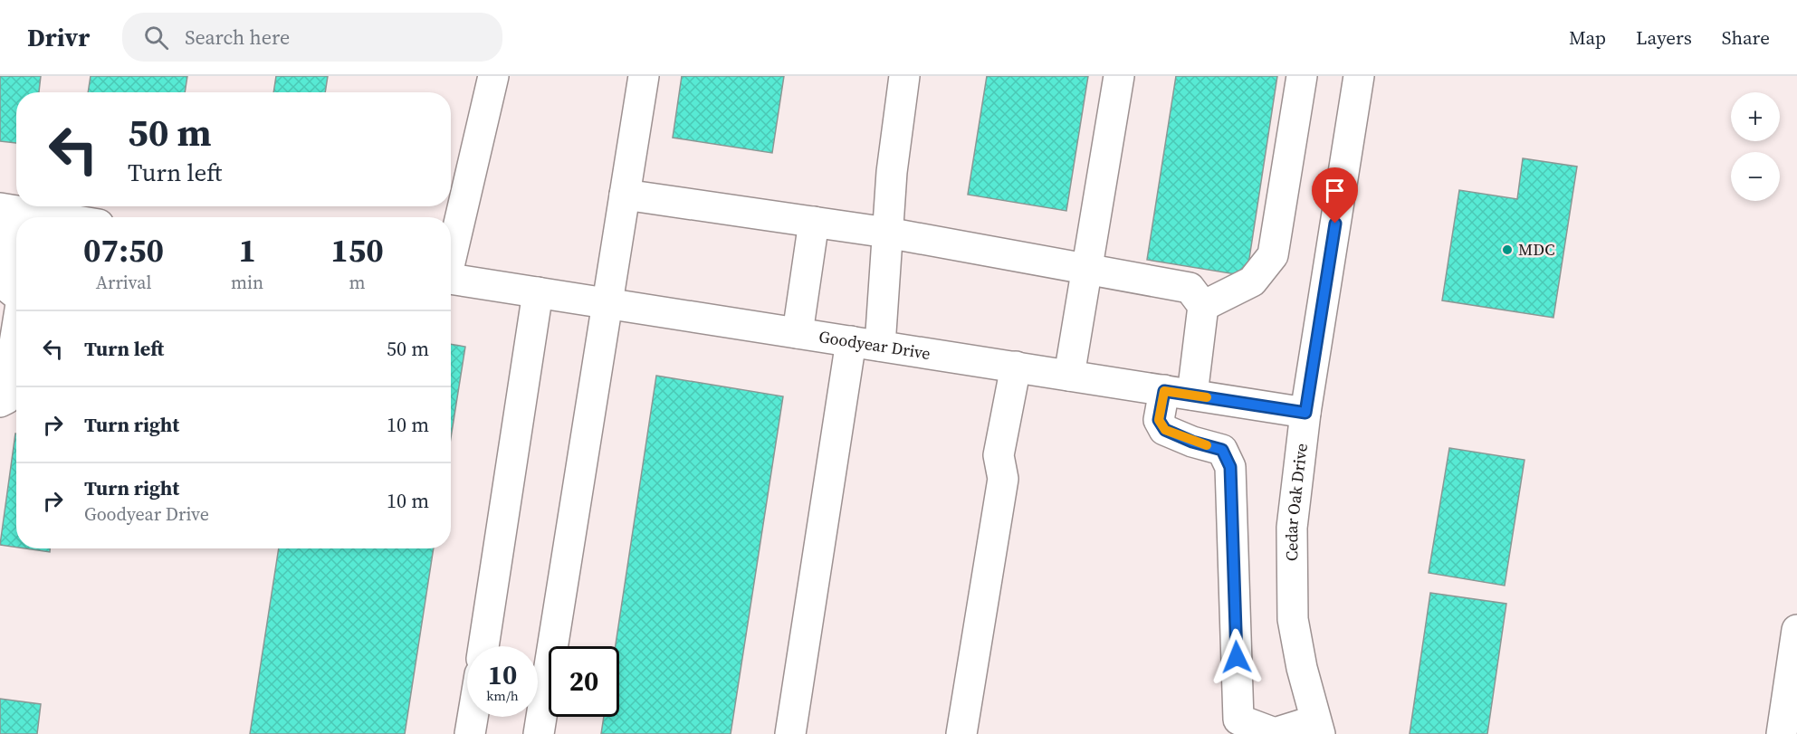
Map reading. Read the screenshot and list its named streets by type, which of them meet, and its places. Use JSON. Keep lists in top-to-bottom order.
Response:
{
  "streets": {
    "street": ["Goodyear Drive", "Cedar Oak Drive"]
  },
  "crossings": [
    ["Goodyear Drive", "Cedar Oak Drive"]
  ],
  "places": ["MDC"],
  "page": {
    "header": "Drivr",
    "search": "Search here",
    "nav": ["Map", "Layers", "Share"],
    "map_buttons": ["+", "−"],
    "turn": ["50 m", "Turn left"],
    "eta": [
      "07:50",
      "Arrival",
      "1",
      "min",
      "150",
      "m"
    ],
    "list": [
      {
        "name": "Turn left",
        "value": "50 m"
      },
      {
        "name": "Turn right",
        "value": "10 m"
      },
      {
        "name": "Turn right",
        "note": "Goodyear Drive",
        "value": "10 m"
      }
    ],
    "speed": "10 km/h",
    "limit": "20"
  }
}
